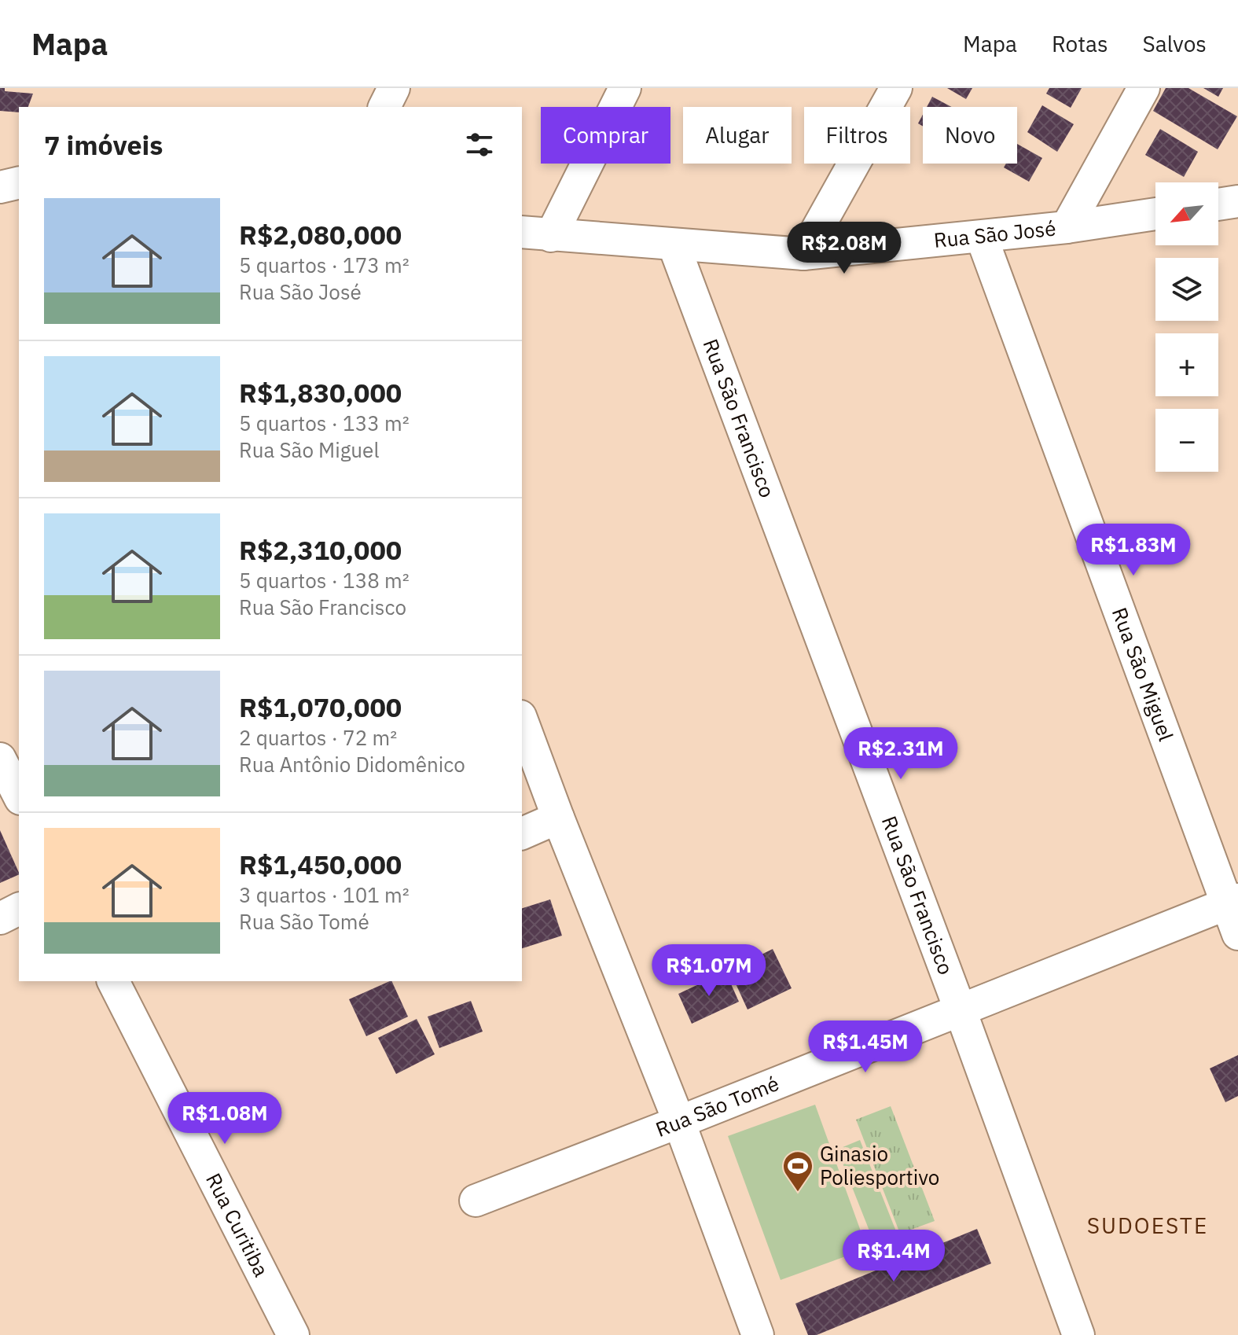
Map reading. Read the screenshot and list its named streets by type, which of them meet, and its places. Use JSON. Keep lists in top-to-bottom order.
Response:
{
  "streets": {
    "street": [
      "Rua São José",
      "Rua São Francisco",
      "Rua São Miguel",
      "Rua São Tomé",
      "Rua Curitiba"
    ]
  },
  "crossings": [
    ["Rua São José", "Rua São Francisco"],
    ["Rua São José", "Rua São Miguel"],
    ["Rua São Francisco", "Rua São Tomé"],
    ["Rua São Miguel", "Rua São Tomé"]
  ],
  "districts": ["SUDOESTE"],
  "places": {
    "sports": ["Ginasio Poliesportivo"]
  },
  "north": "bottom left",
  "page": {
    "header": "Mapa",
    "nav": ["Mapa", "Rotas", "Salvos"],
    "chip": [
      "Comprar",
      "Alugar",
      "Filtros",
      "Novo"
    ],
    "heading": "7 imóveis",
    "map_buttons": ["+", "−"],
    "list": [
      {
        "name": "R$2,080,000",
        "note": "5 quartos · 173 m² · Rua São José"
      },
      {
        "name": "R$1,830,000",
        "note": "5 quartos · 133 m² · Rua São Miguel"
      },
      {
        "name": "R$2,310,000",
        "note": "5 quartos · 138 m² · Rua São Francisco"
      },
      {
        "name": "R$1,070,000",
        "note": "2 quartos · 72 m² · Rua Antônio Didomênico"
      },
      {
        "name": "R$1,450,000",
        "note": "3 quartos · 101 m² · Rua São Tomé"
      }
    ],
    "price": [
      "R$2.08M",
      "R$1.83M",
      "R$2.31M",
      "R$1.07M",
      "R$1.45M",
      "R$1.08M",
      "R$1.4M"
    ]
  }
}
